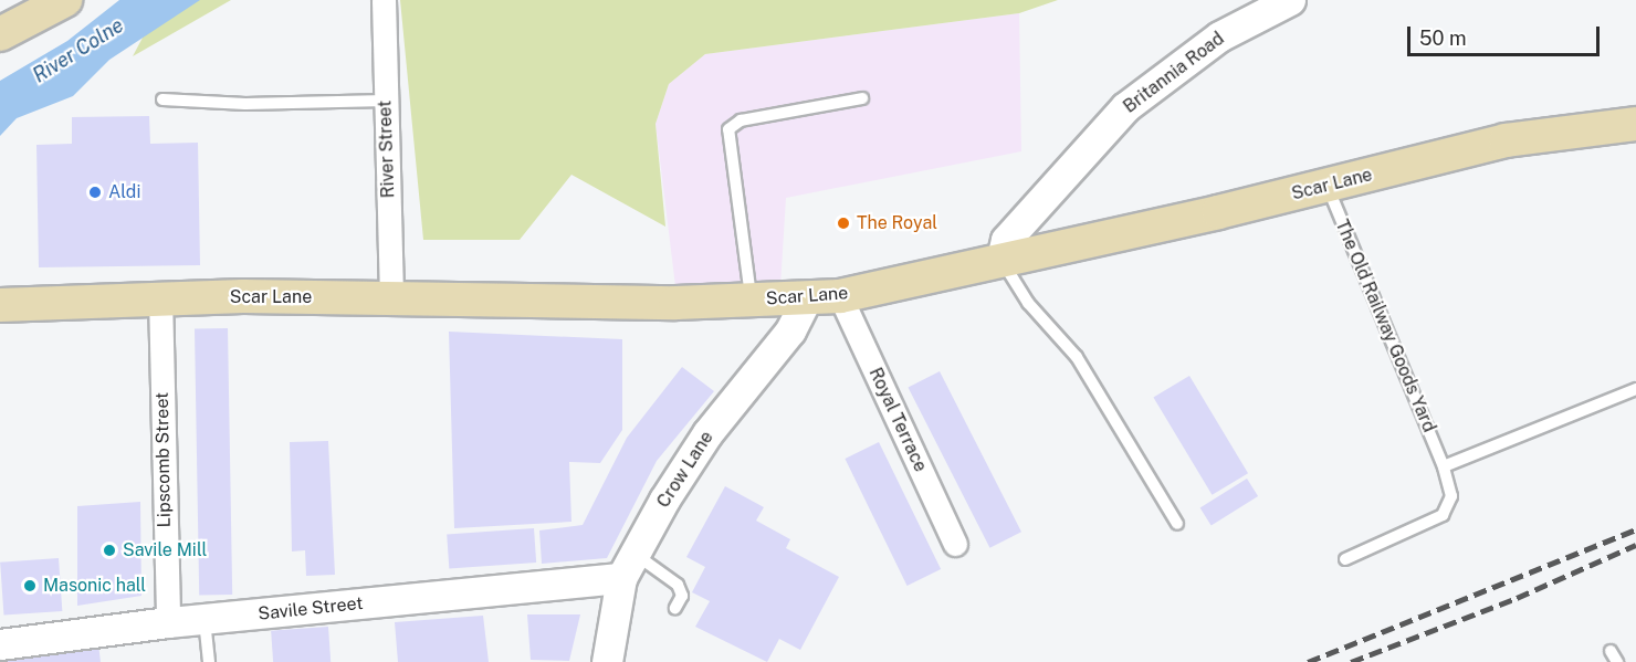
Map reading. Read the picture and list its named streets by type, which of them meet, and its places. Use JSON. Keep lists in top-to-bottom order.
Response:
{
  "streets": {
    "main road": ["Scar Lane"],
    "street": [
      "Britannia Road",
      "River Street",
      "Royal Terrace",
      "Lipscomb Street",
      "Crow Lane",
      "Savile Street"
    ],
    "lane": ["The Old Railway Goods Yard"]
  },
  "crossings": [
    ["Britannia Road", "Scar Lane"],
    ["River Street", "Scar Lane"],
    ["Scar Lane", "The Old Railway Goods Yard"],
    ["Scar Lane", "Royal Terrace"],
    ["Scar Lane", "Lipscomb Street"],
    ["Scar Lane", "Crow Lane"],
    ["Lipscomb Street", "Savile Street"],
    ["Crow Lane", "Savile Street"]
  ],
  "water": ["River Colne"],
  "places": [
    "Aldi",
    "The Royal",
    "Savile Mill",
    "Masonic hall"
  ],
  "scale_bar": "50 m"
}
